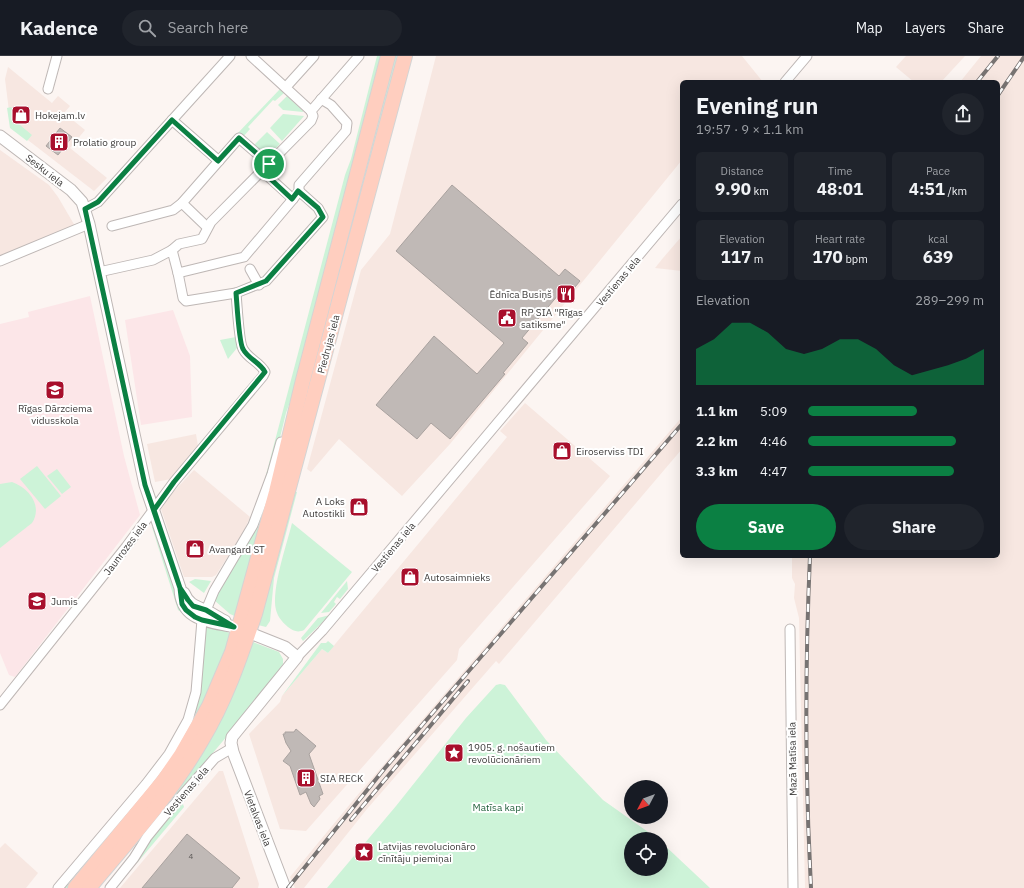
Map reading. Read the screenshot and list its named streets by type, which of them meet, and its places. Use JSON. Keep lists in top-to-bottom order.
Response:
{
  "streets": {
    "main road": ["Vestienas iela", "Piedrujas iela"],
    "street": [
      "Sesku iela",
      "Jaunrozes iela",
      "Mazā Matīsa iela",
      "Vietalvas iela"
    ]
  },
  "crossings": [
    ["Vestienas iela", "Piedrujas iela"],
    ["Vestienas iela", "Vietalvas iela"]
  ],
  "parks": ["Matīsa kapi"],
  "places": {
    "shop": [
      "Hokejam.lv",
      "Eiroserviss TDI",
      "A Loks Autostikli",
      "Avangard ST",
      "Autosaimnieks"
    ],
    "building": ["Prolatio group", "SIA RECK"],
    "restaurant": ["Ēdnīca Busiņš"],
    "public building": ["RP SIA \"Rīgas satiksme\""],
    "school or university": ["Rīgas Dārzciema vidusskola", "Jumis"],
    "place": ["1905. g. nošautiem revolūcionāriem", "Latvijas revolucionāro cīnītāju piemiņai"]
  },
  "house_numbers": ["4"],
  "north": "bottom left",
  "page": {
    "header": "Kadence",
    "search": "Search here",
    "nav": ["Map", "Layers", "Share"],
    "heading": ["Evening run", "19:57 · 9 × 1.1 km"],
    "stats": [
      ["Distance", "9.90 km"],
      ["Time", "48:01"],
      ["Pace", "4:51 /km"],
      ["Elevation", "117 m"],
      ["Heart rate", "170 bpm"],
      ["kcal", "639"]
    ],
    "chart": ["Elevation", "289–299 m"],
    "list": [
      {
        "name": "1.1 km",
        "note": "5:09"
      },
      {
        "name": "2.2 km",
        "note": "4:46"
      },
      {
        "name": "3.3 km",
        "note": "4:47"
      }
    ],
    "buttons": ["Save", "Share"]
  }
}
